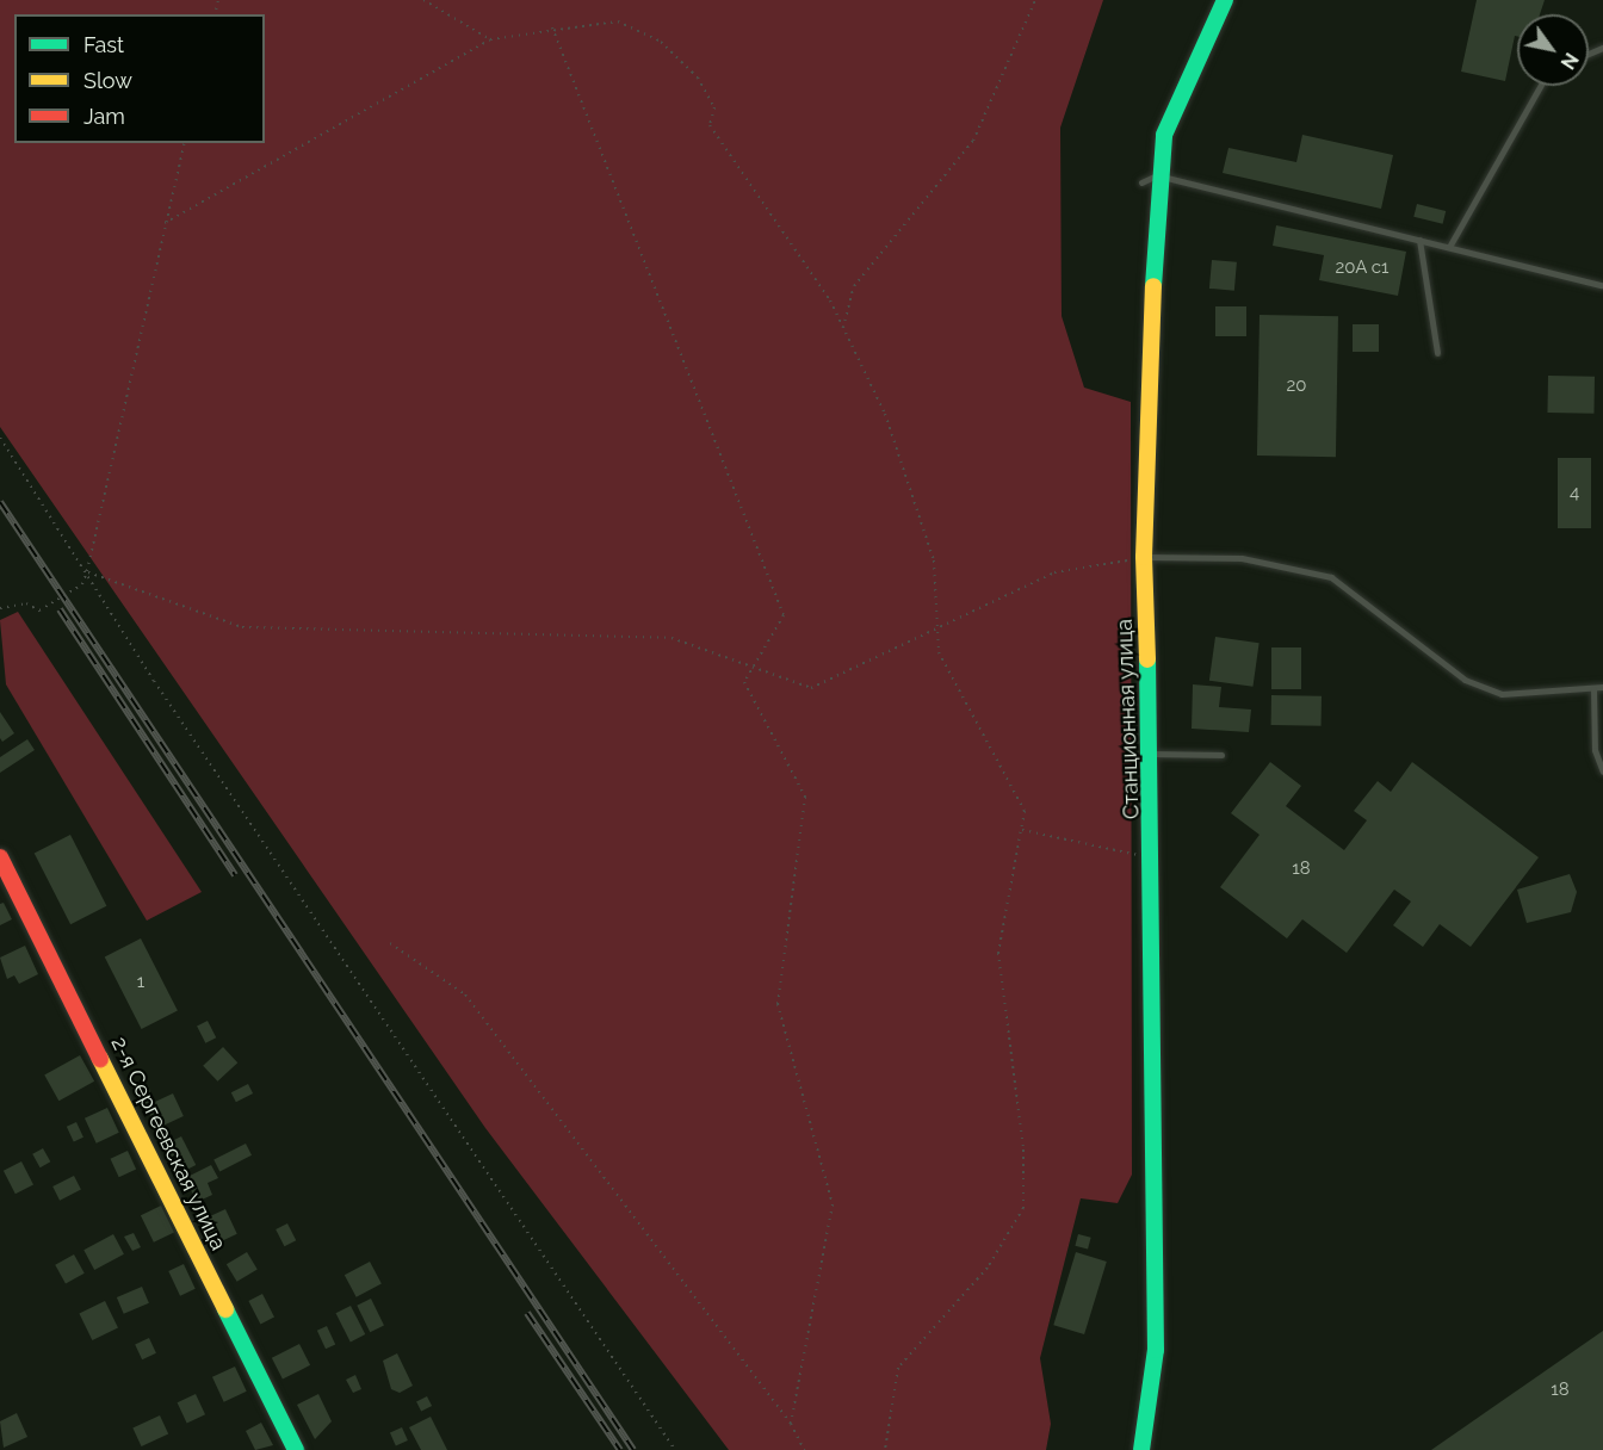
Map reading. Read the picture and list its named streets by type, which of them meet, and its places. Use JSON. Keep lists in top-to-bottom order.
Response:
{
  "streets": {
    "street": ["Станционная улица", "2-я Сергеевская улица"]
  },
  "house_numbers": [
    "20А с1",
    "20",
    "4",
    "18",
    "1",
    "18"
  ],
  "legend": ["Fast", "Slow", "Jam"],
  "north": "bottom right"
}
